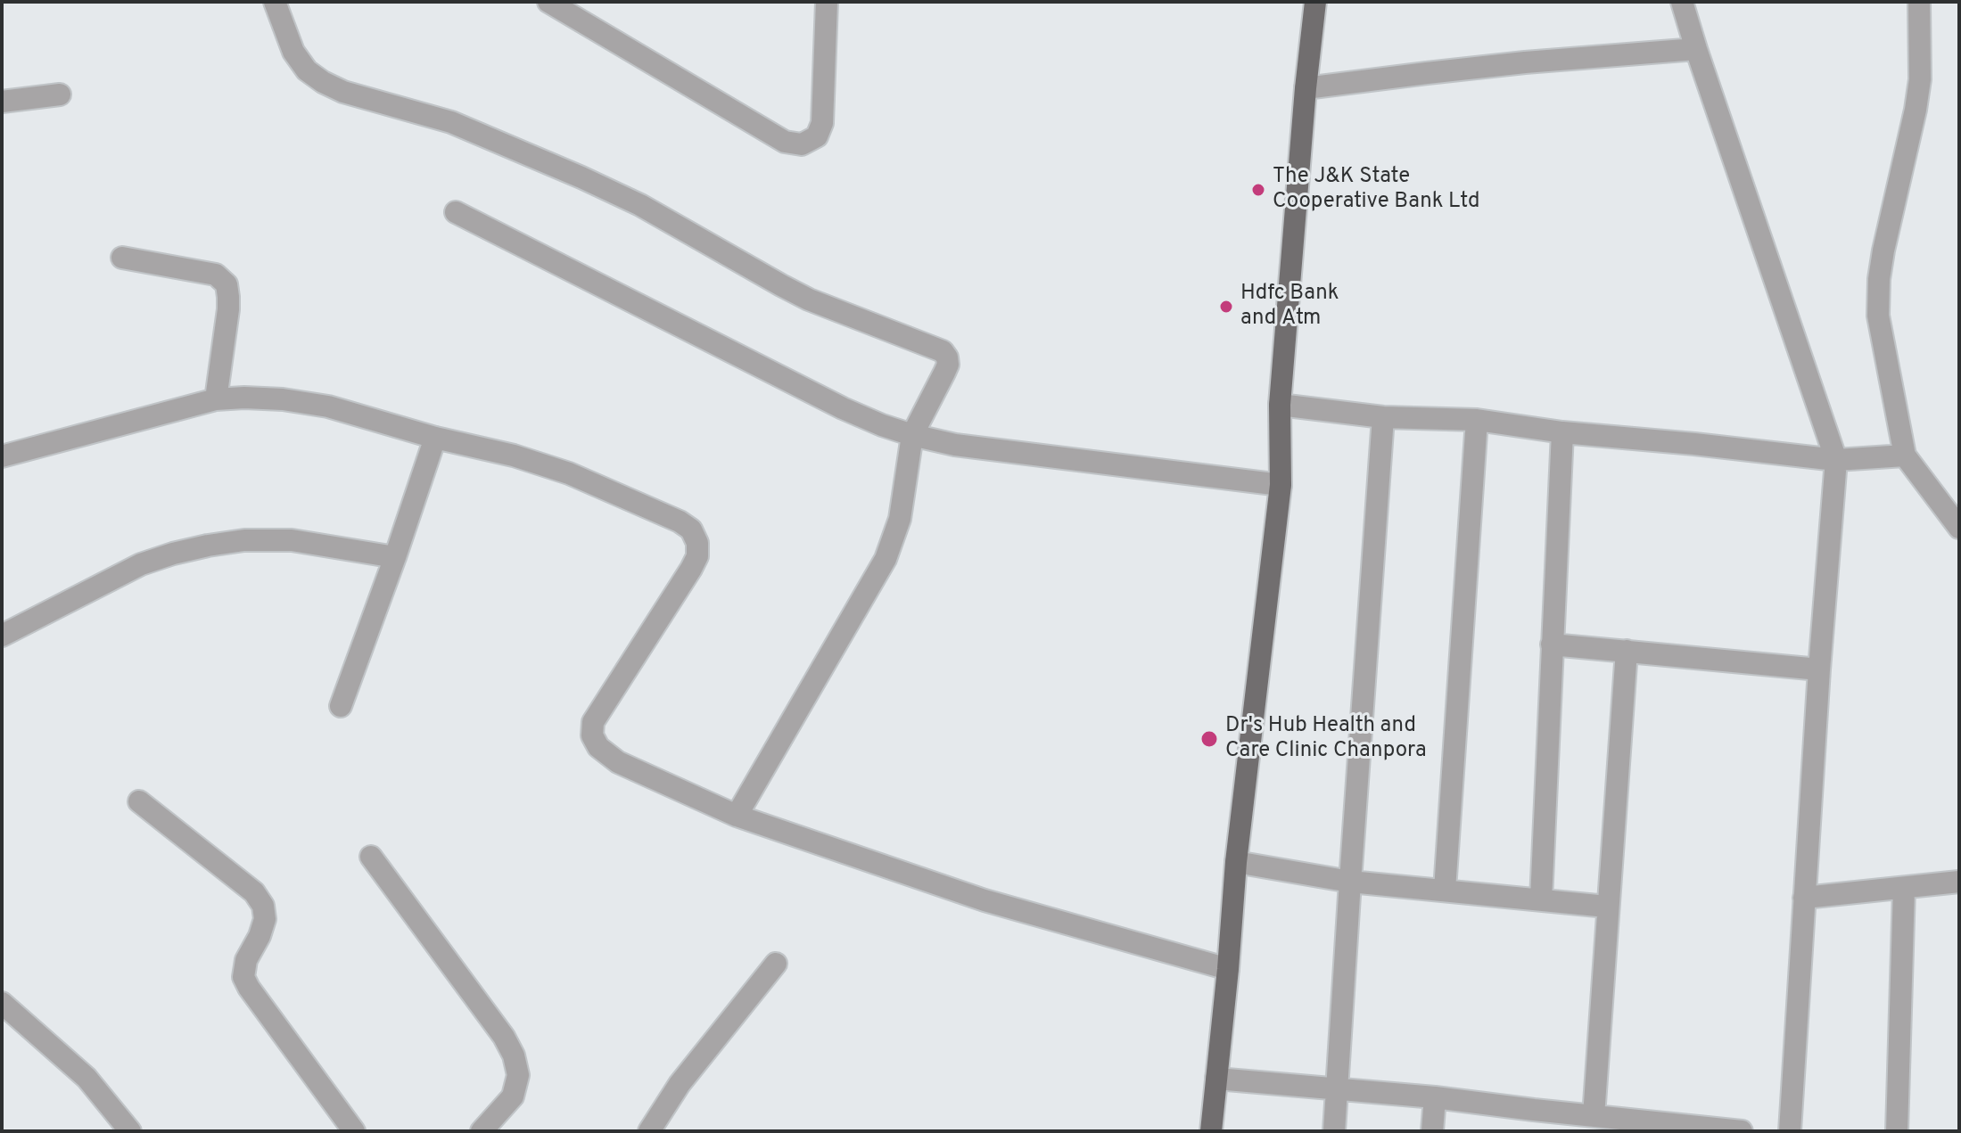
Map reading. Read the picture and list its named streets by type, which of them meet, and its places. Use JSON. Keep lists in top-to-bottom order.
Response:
{
  "places": ["The J&K State Cooperative Bank Ltd", "Hdfc Bank and Atm", "Dr's Hub Health and Care Clinic Chanpora"]
}
